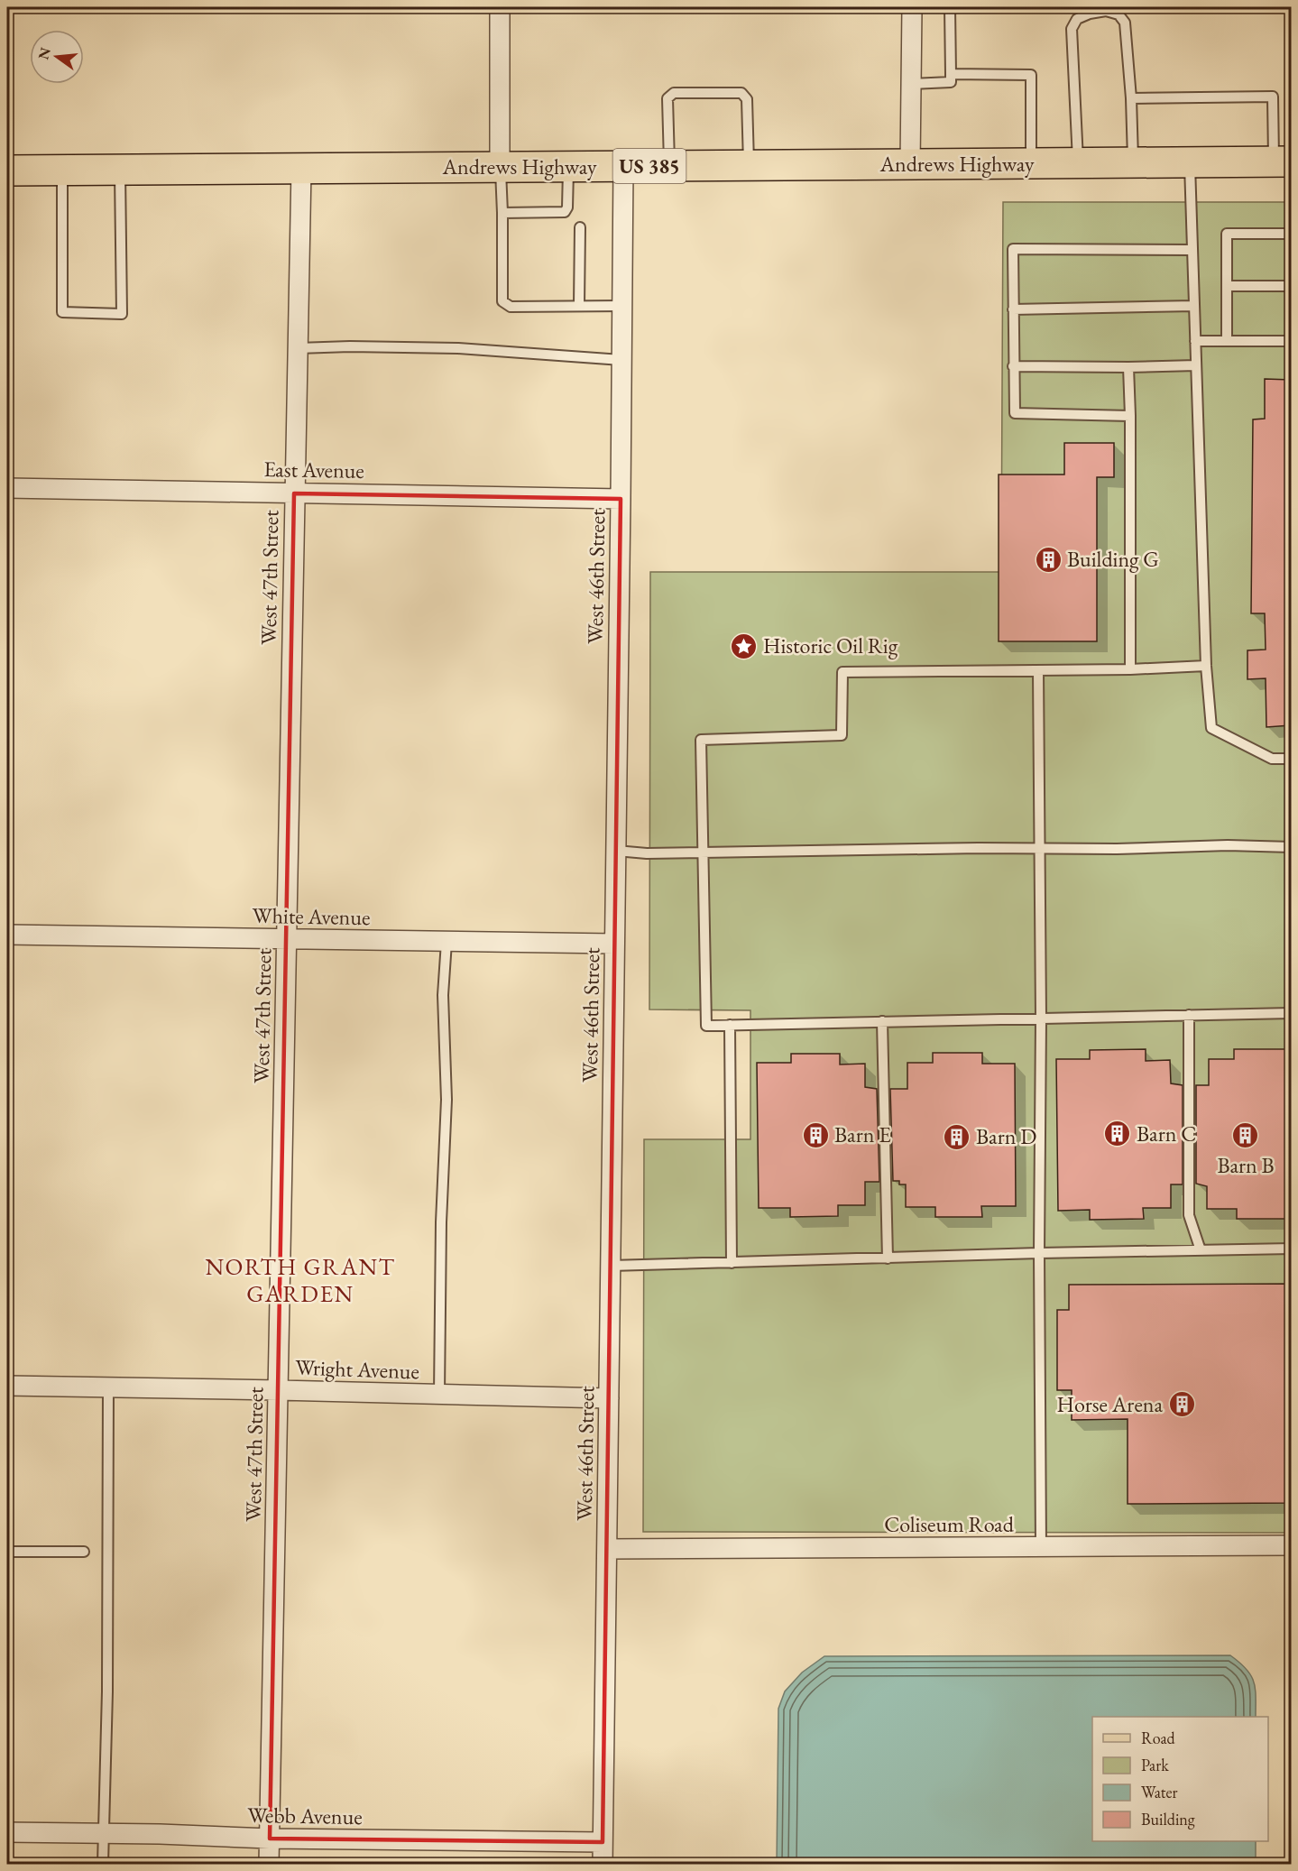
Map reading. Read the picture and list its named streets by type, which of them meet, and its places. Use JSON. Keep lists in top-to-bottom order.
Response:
{
  "streets": {
    "main road": ["Andrews Highway", "US 385"],
    "street": [
      "East Avenue",
      "West 46th Street",
      "West 47th Street",
      "White Avenue",
      "Wright Avenue",
      "Coliseum Road",
      "Webb Avenue"
    ]
  },
  "crossings": [
    ["Andrews Highway", "West 46th Street"],
    ["Andrews Highway", "West 47th Street"],
    ["East Avenue", "West 46th Street"],
    ["East Avenue", "West 47th Street"],
    ["West 46th Street", "White Avenue"],
    ["West 46th Street", "Wright Avenue"],
    ["West 46th Street", "Coliseum Road"],
    ["West 46th Street", "Webb Avenue"],
    ["West 47th Street", "White Avenue"],
    ["West 47th Street", "Wright Avenue"],
    ["West 47th Street", "Webb Avenue"]
  ],
  "districts": ["NORTH GRANT GARDEN"],
  "places": {
    "building": [
      "Building G",
      "Barn C",
      "Barn E",
      "Barn B",
      "Barn D",
      "Horse Arena"
    ],
    "place": ["Historic Oil Rig"]
  },
  "legend": [
    "Road",
    "Park",
    "Water",
    "Building"
  ],
  "north": "left"
}
